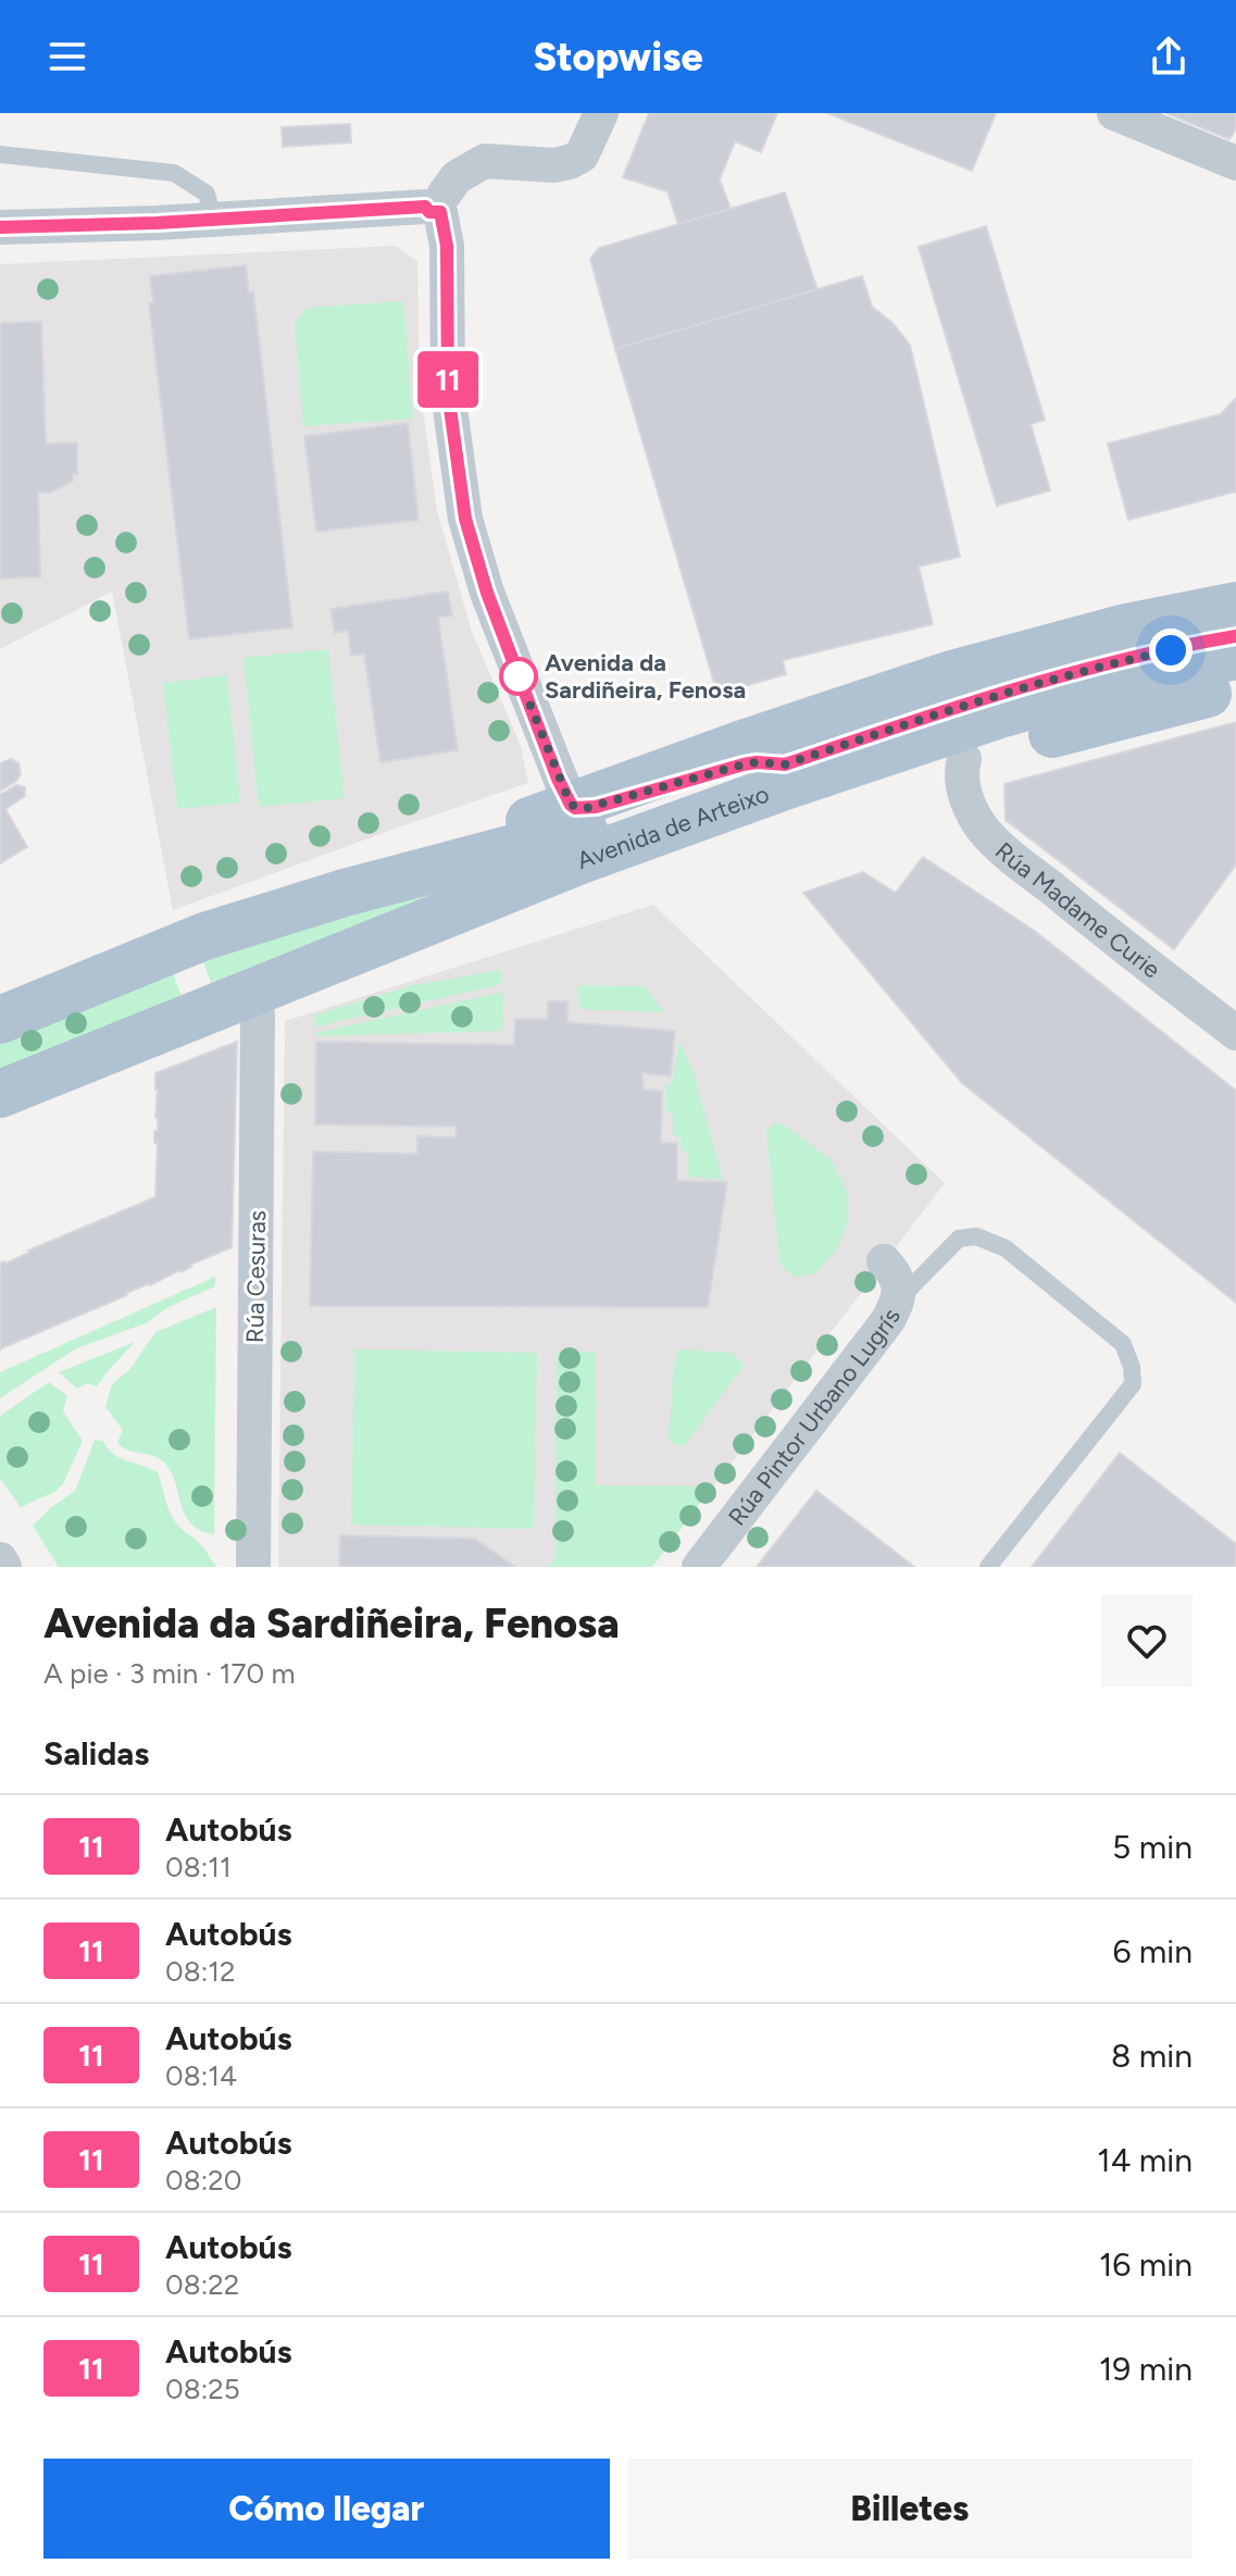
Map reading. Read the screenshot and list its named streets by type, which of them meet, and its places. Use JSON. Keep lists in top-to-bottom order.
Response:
{
  "streets": {
    "main road": ["Avenida de Arteixo"],
    "street": ["Rúa Madame Curie", "Rúa Cesuras", "Rúa Pintor Urbano Lugrís"]
  },
  "crossings": [
    ["Avenida de Arteixo", "Rúa Madame Curie"],
    ["Avenida de Arteixo", "Rúa Cesuras"]
  ],
  "places": ["Avenida da Sardiñeira, Fenosa"],
  "lines": ["bus line 11"],
  "page": {
    "header": "Stopwise",
    "on_map": "11",
    "heading": [
      ["Avenida da Sardiñeira, Fenosa", "A pie · 3 min · 170 m"],
      "Salidas"
    ],
    "list": [
      {
        "mark": "11",
        "name": "Autobús",
        "note": "08:11",
        "value": "5 min"
      },
      {
        "mark": "11",
        "name": "Autobús",
        "note": "08:12",
        "value": "6 min"
      },
      {
        "mark": "11",
        "name": "Autobús",
        "note": "08:14",
        "value": "8 min"
      },
      {
        "mark": "11",
        "name": "Autobús",
        "note": "08:20",
        "value": "14 min"
      },
      {
        "mark": "11",
        "name": "Autobús",
        "note": "08:22",
        "value": "16 min"
      },
      {
        "mark": "11",
        "name": "Autobús",
        "note": "08:25",
        "value": "19 min"
      }
    ],
    "buttons": ["Cómo llegar", "Billetes"]
  }
}
